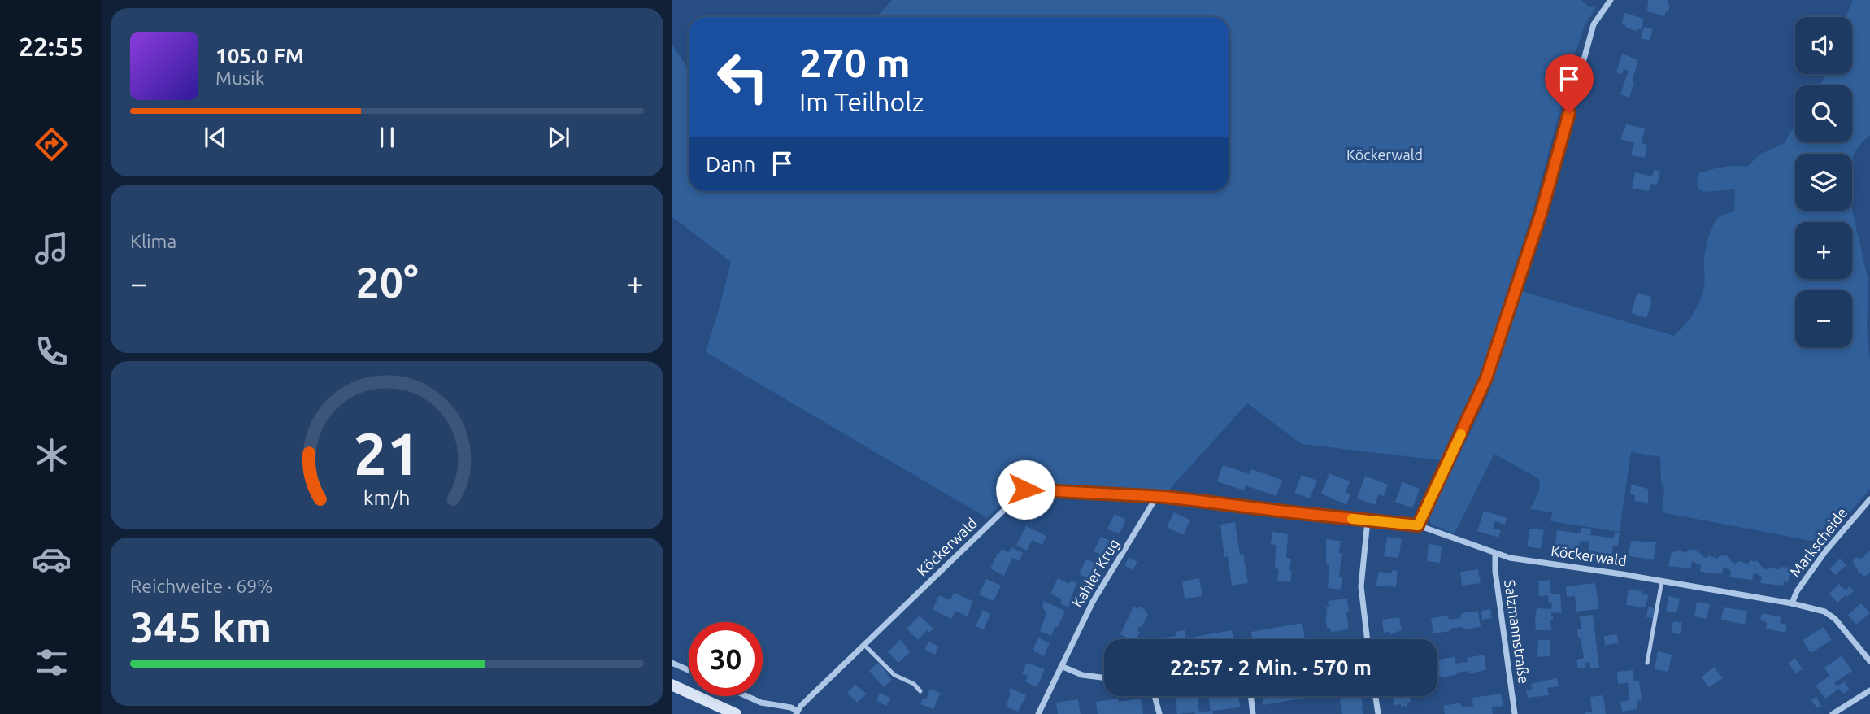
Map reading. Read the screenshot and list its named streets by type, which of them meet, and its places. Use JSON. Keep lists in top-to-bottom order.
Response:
{
  "streets": {
    "street": [
      "Markscheide",
      "Köckerwald",
      "Kahler Krug",
      "Salzmannstraße"
    ]
  },
  "crossings": [
    ["Markscheide", "Köckerwald"],
    ["Köckerwald", "Kahler Krug"],
    ["Köckerwald", "Salzmannstraße"]
  ],
  "parks": ["Köckerwald"],
  "page": {
    "tabs": "22:55",
    "map_buttons": ["+", "−"],
    "turn": ["270 m", "Im Teilholz"],
    "song": ["105.0 FM", "Musik"],
    "then": "Dann",
    "tile": [
      "Klima",
      ["Reichweite · 69%", "345 km"]
    ],
    "heat": ["−", "20°", "+"],
    "limit": "30",
    "trip": "22:57 · 2 Min. · 570 m",
    "gauge": ["21", "km/h"]
  }
}
